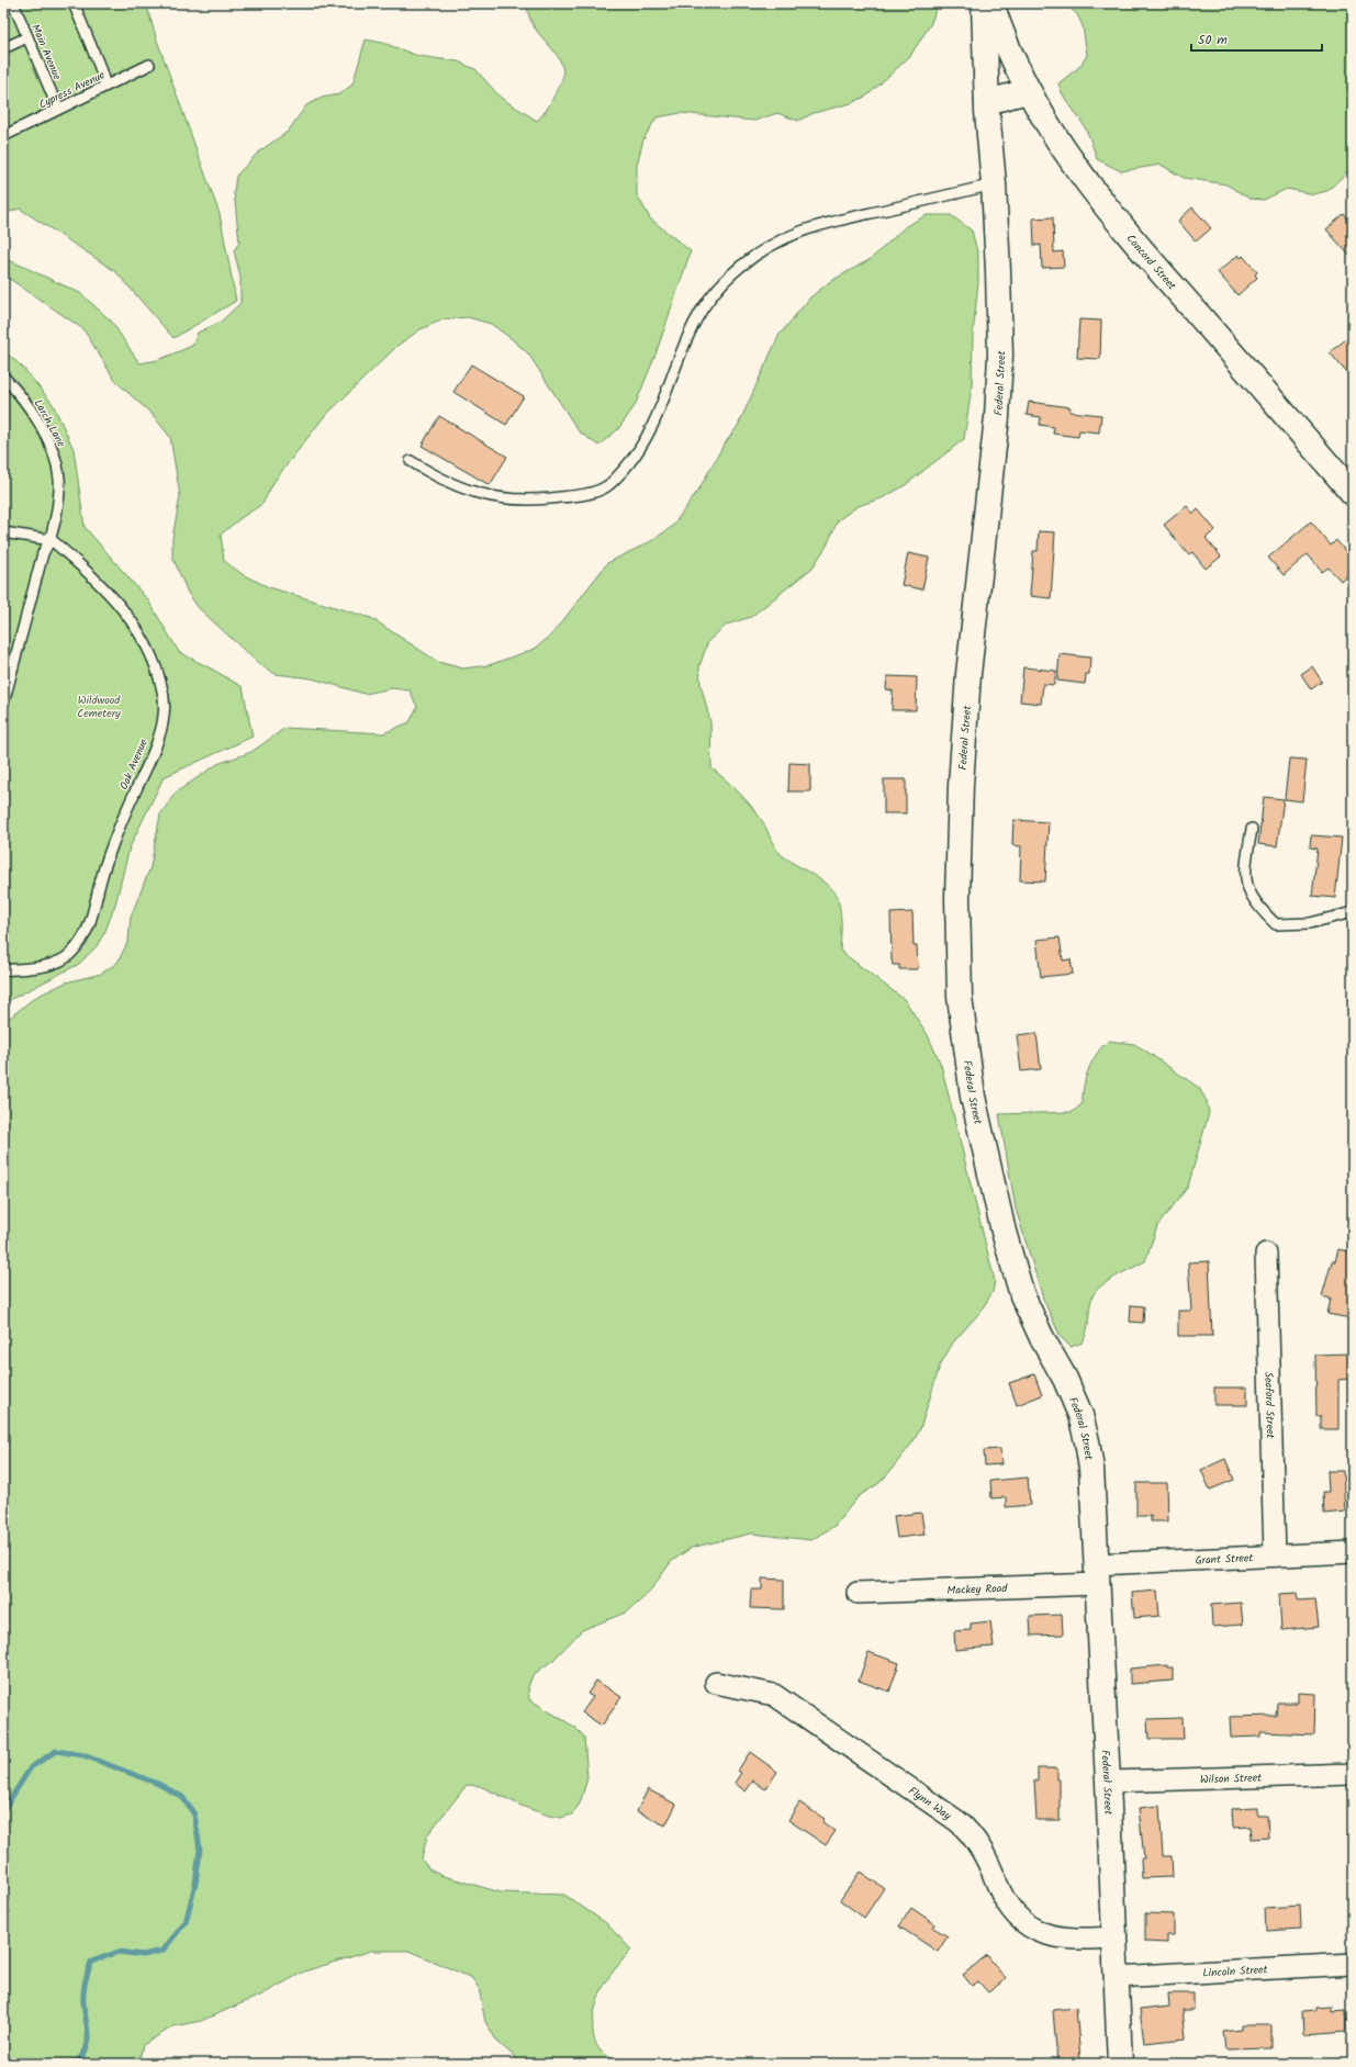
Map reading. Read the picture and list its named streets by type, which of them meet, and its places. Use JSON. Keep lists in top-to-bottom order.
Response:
{
  "streets": {
    "street": [
      "Concord Street",
      "Federal Street",
      "Seaford Street",
      "Grant Street",
      "Mackey Road",
      "Wilson Street",
      "Flynn Way",
      "Lincoln Street"
    ],
    "lane": [
      "Main Avenue",
      "Cypress Avenue",
      "Larch Lane",
      "Oak Avenue"
    ]
  },
  "crossings": [
    ["Main Avenue", "Cypress Avenue"],
    ["Federal Street", "Grant Street"],
    ["Federal Street", "Mackey Road"],
    ["Federal Street", "Wilson Street"],
    ["Federal Street", "Flynn Way"],
    ["Federal Street", "Lincoln Street"],
    ["Larch Lane", "Oak Avenue"],
    ["Seaford Street", "Grant Street"],
    ["Grant Street", "Mackey Road"]
  ],
  "parks": ["Wildwood Cemetery"],
  "scale_bar": "50 m"
}
